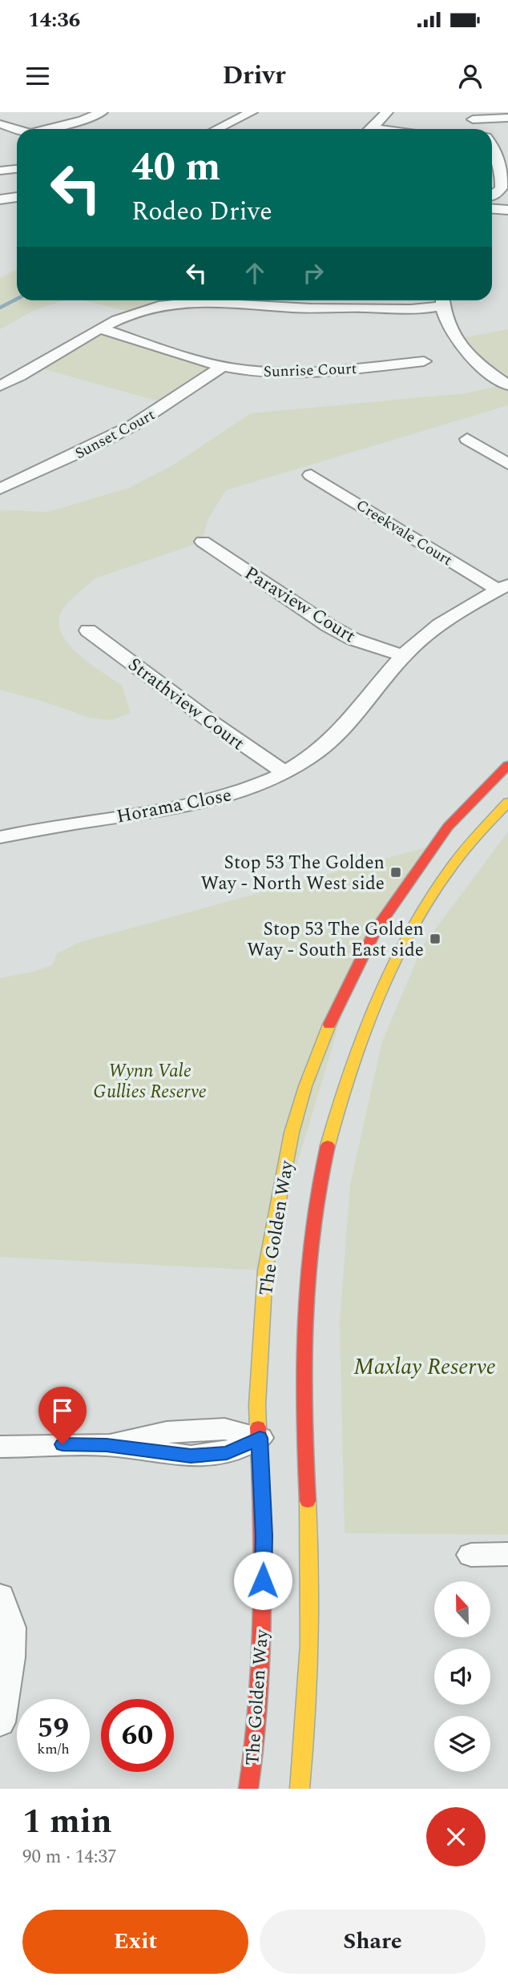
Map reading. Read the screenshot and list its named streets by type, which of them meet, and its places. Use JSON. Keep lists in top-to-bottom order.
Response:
{
  "streets": {
    "main road": ["The Golden Way"],
    "street": [
      "Sunrise Court",
      "Sunset Court",
      "Creekvale Court",
      "Paraview Court",
      "Strathview Court",
      "Horama Close"
    ]
  },
  "crossings": [
    ["Sunrise Court", "Sunset Court"],
    ["Creekvale Court", "Horama Close"],
    ["Paraview Court", "Horama Close"],
    ["Strathview Court", "Horama Close"]
  ],
  "parks": ["Wynn Vale Gullies Reserve", "Maxlay Reserve"],
  "places": {
    "transit": ["Stop 53 The Golden Way - North West side", "Stop 53 The Golden Way - South East side"]
  },
  "north": "top",
  "page": {
    "status": "14:36",
    "header": "Drivr",
    "turn": ["40 m", "Rodeo Drive"],
    "speed": "59 km/h",
    "limit": "60",
    "heading": ["1 min", "90 m · 14:37"],
    "buttons": ["Exit", "Share"]
  }
}
